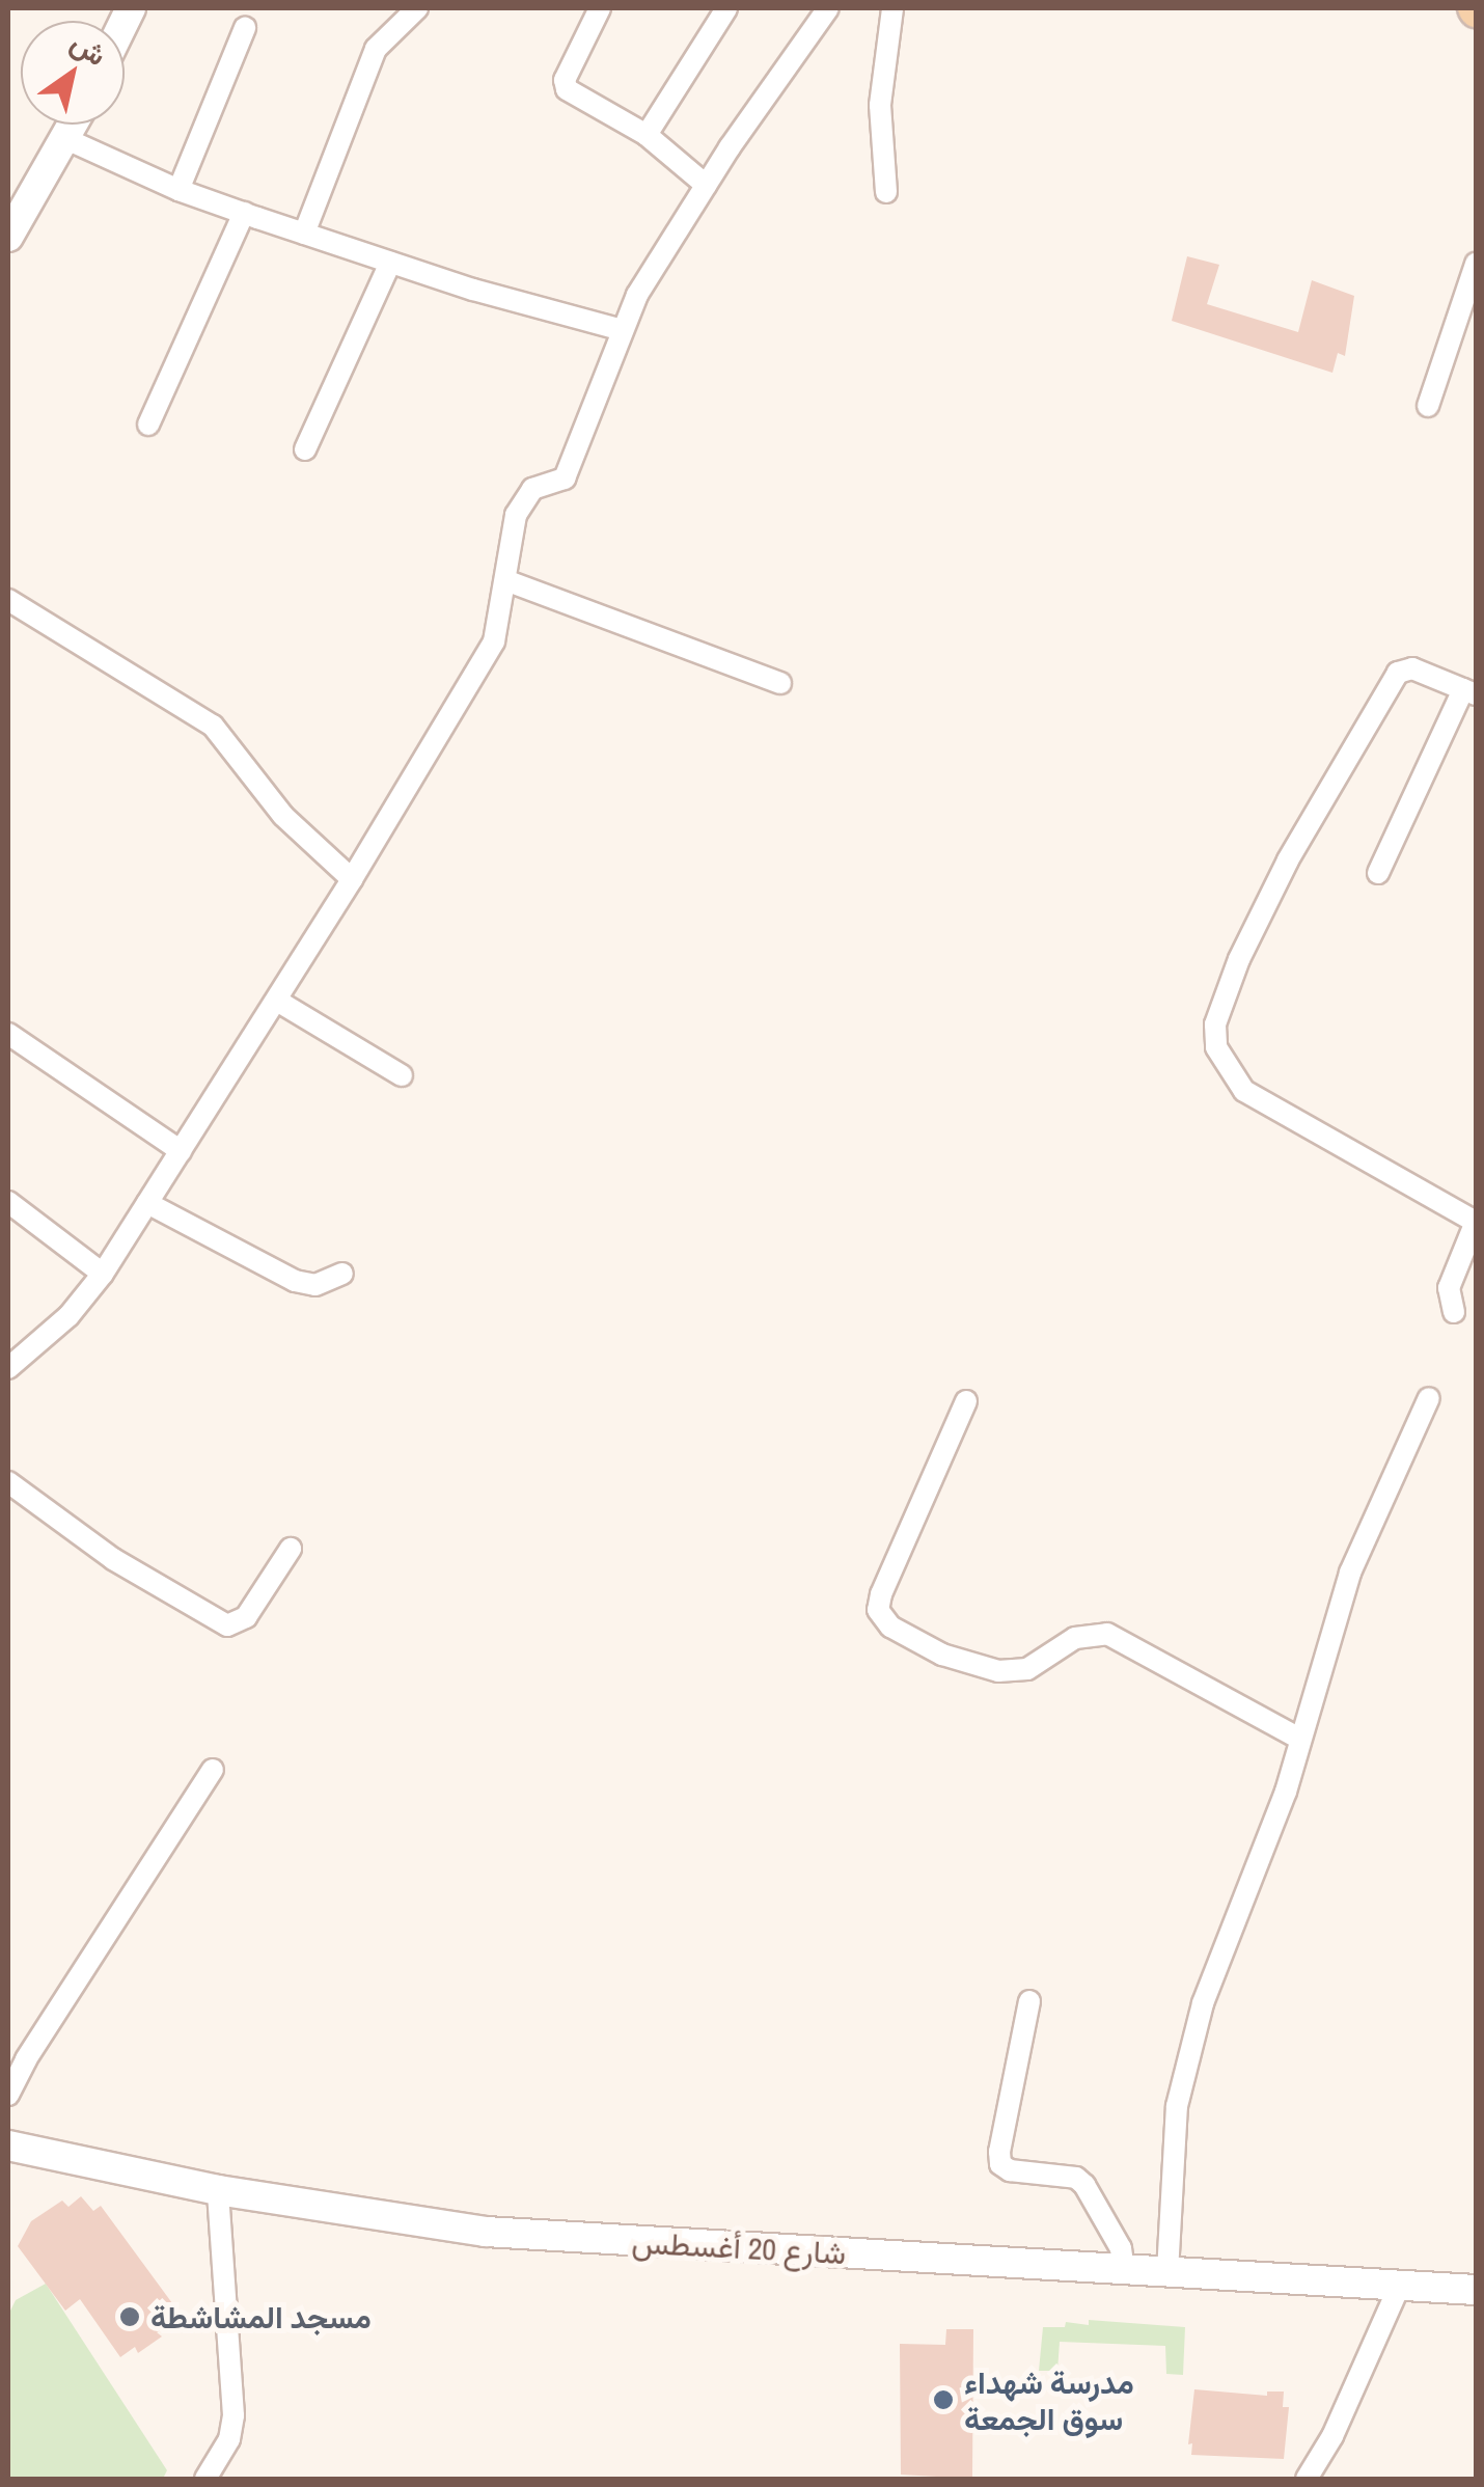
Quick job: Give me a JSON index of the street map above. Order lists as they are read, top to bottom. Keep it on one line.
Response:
{"streets":{"street":["شارع 20 أغسطس"]},"places":["مسجد المشاشطة","مدرسة شهداء سوق الجمعة"],"north":"top right"}
